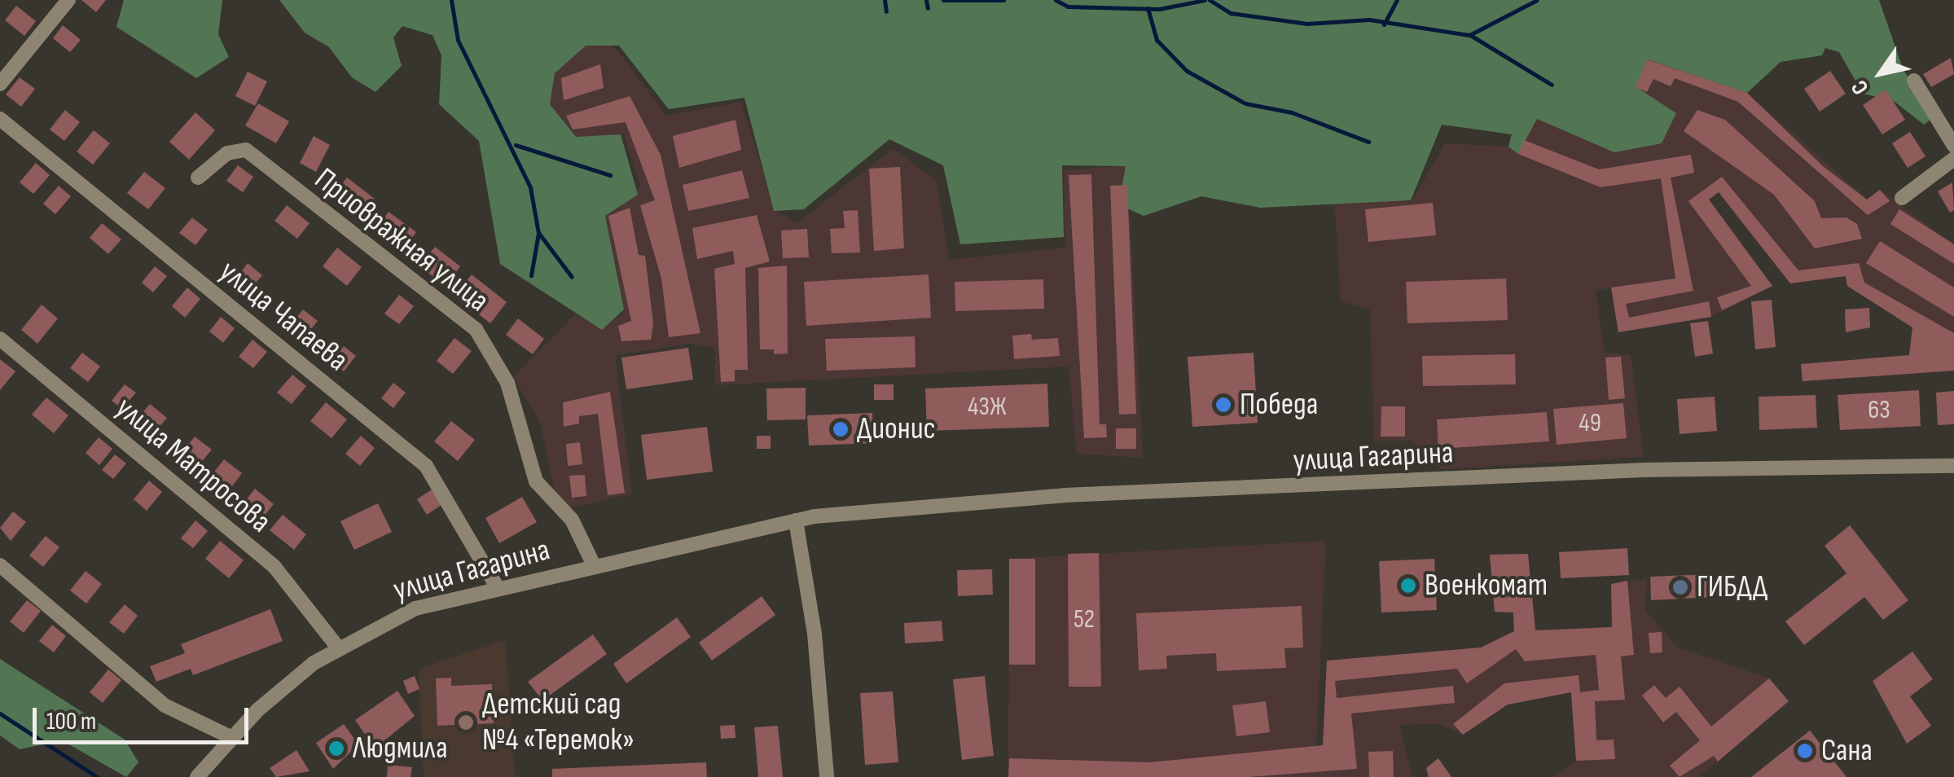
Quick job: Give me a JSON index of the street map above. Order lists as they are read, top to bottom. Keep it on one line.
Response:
{"streets":{"street":["Приовражная улица","улица Чапаева","улица Гагарина","улица Матросова"]},"crossings":[["Приовражная улица","улица Гагарина"],["улица Чапаева","улица Гагарина"],["улица Гагарина","улица Матросова"]],"places":["Победа","Дионис","Военкомат","ГИБДД","Детский сад №4 «Теремок»","Людмила","Сана"],"house_numbers":["43Ж","63","49","52"],"scale_bar":"100 m","north":"bottom left"}
